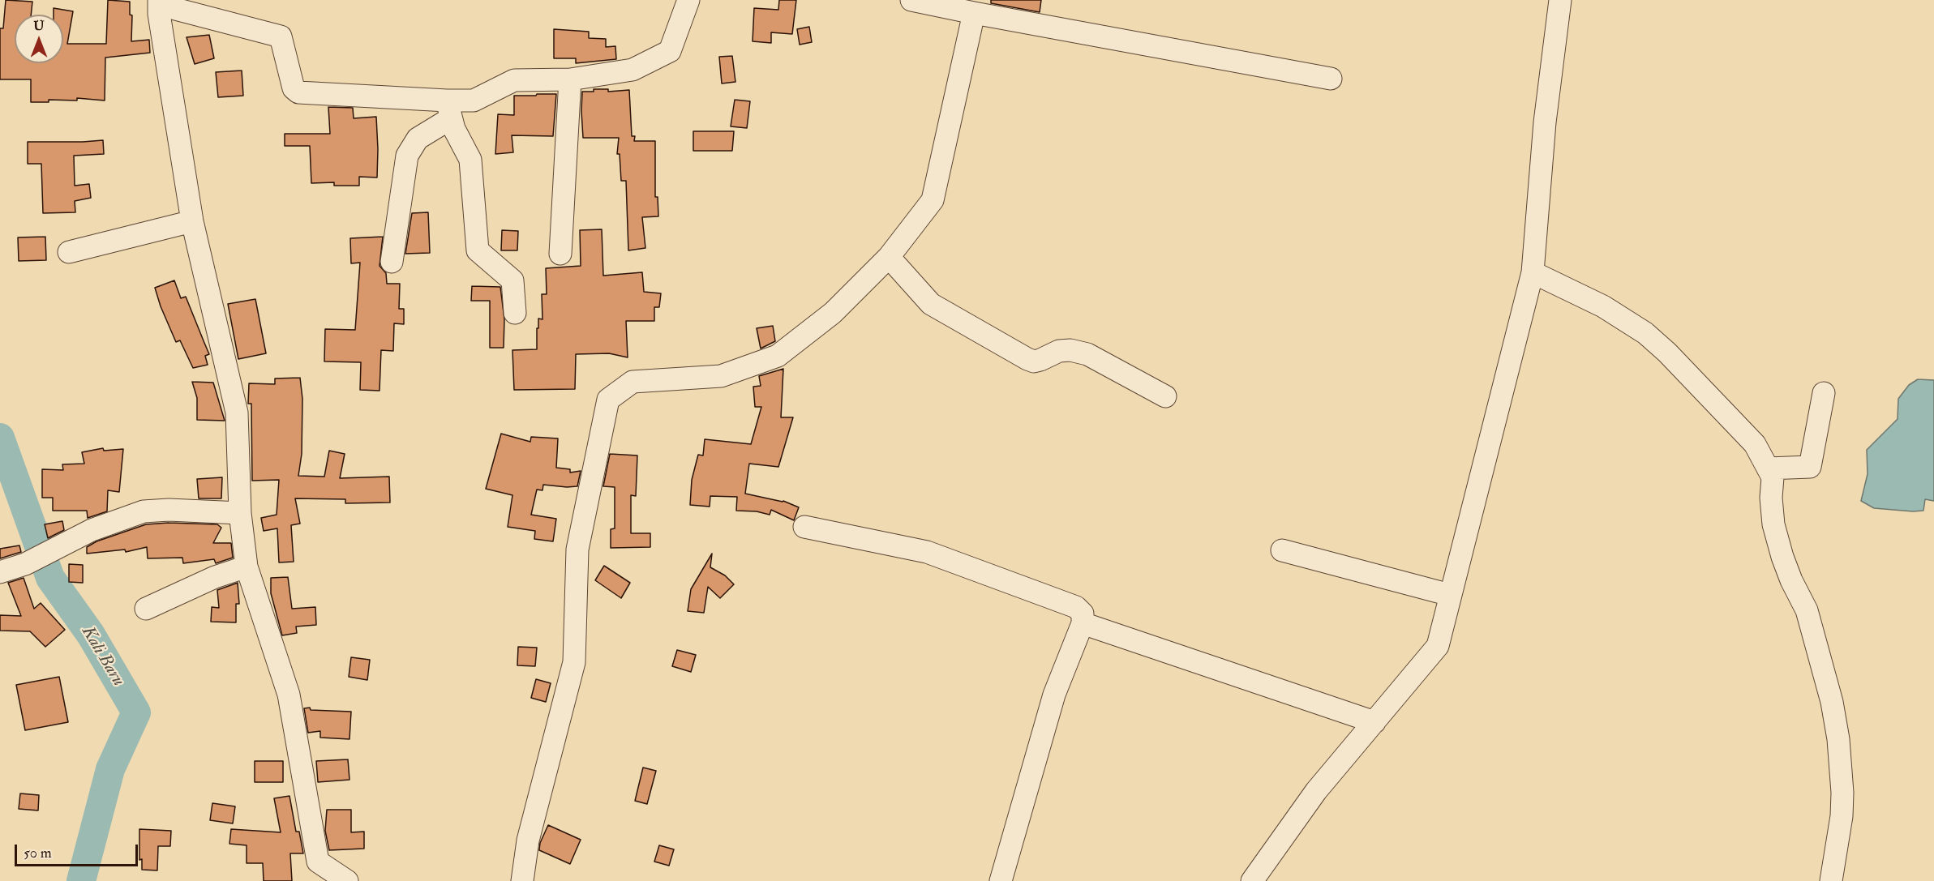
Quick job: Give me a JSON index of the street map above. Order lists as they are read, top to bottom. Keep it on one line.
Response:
{"water":["Kali Baru"],"scale_bar":"50 m","north":"top"}
